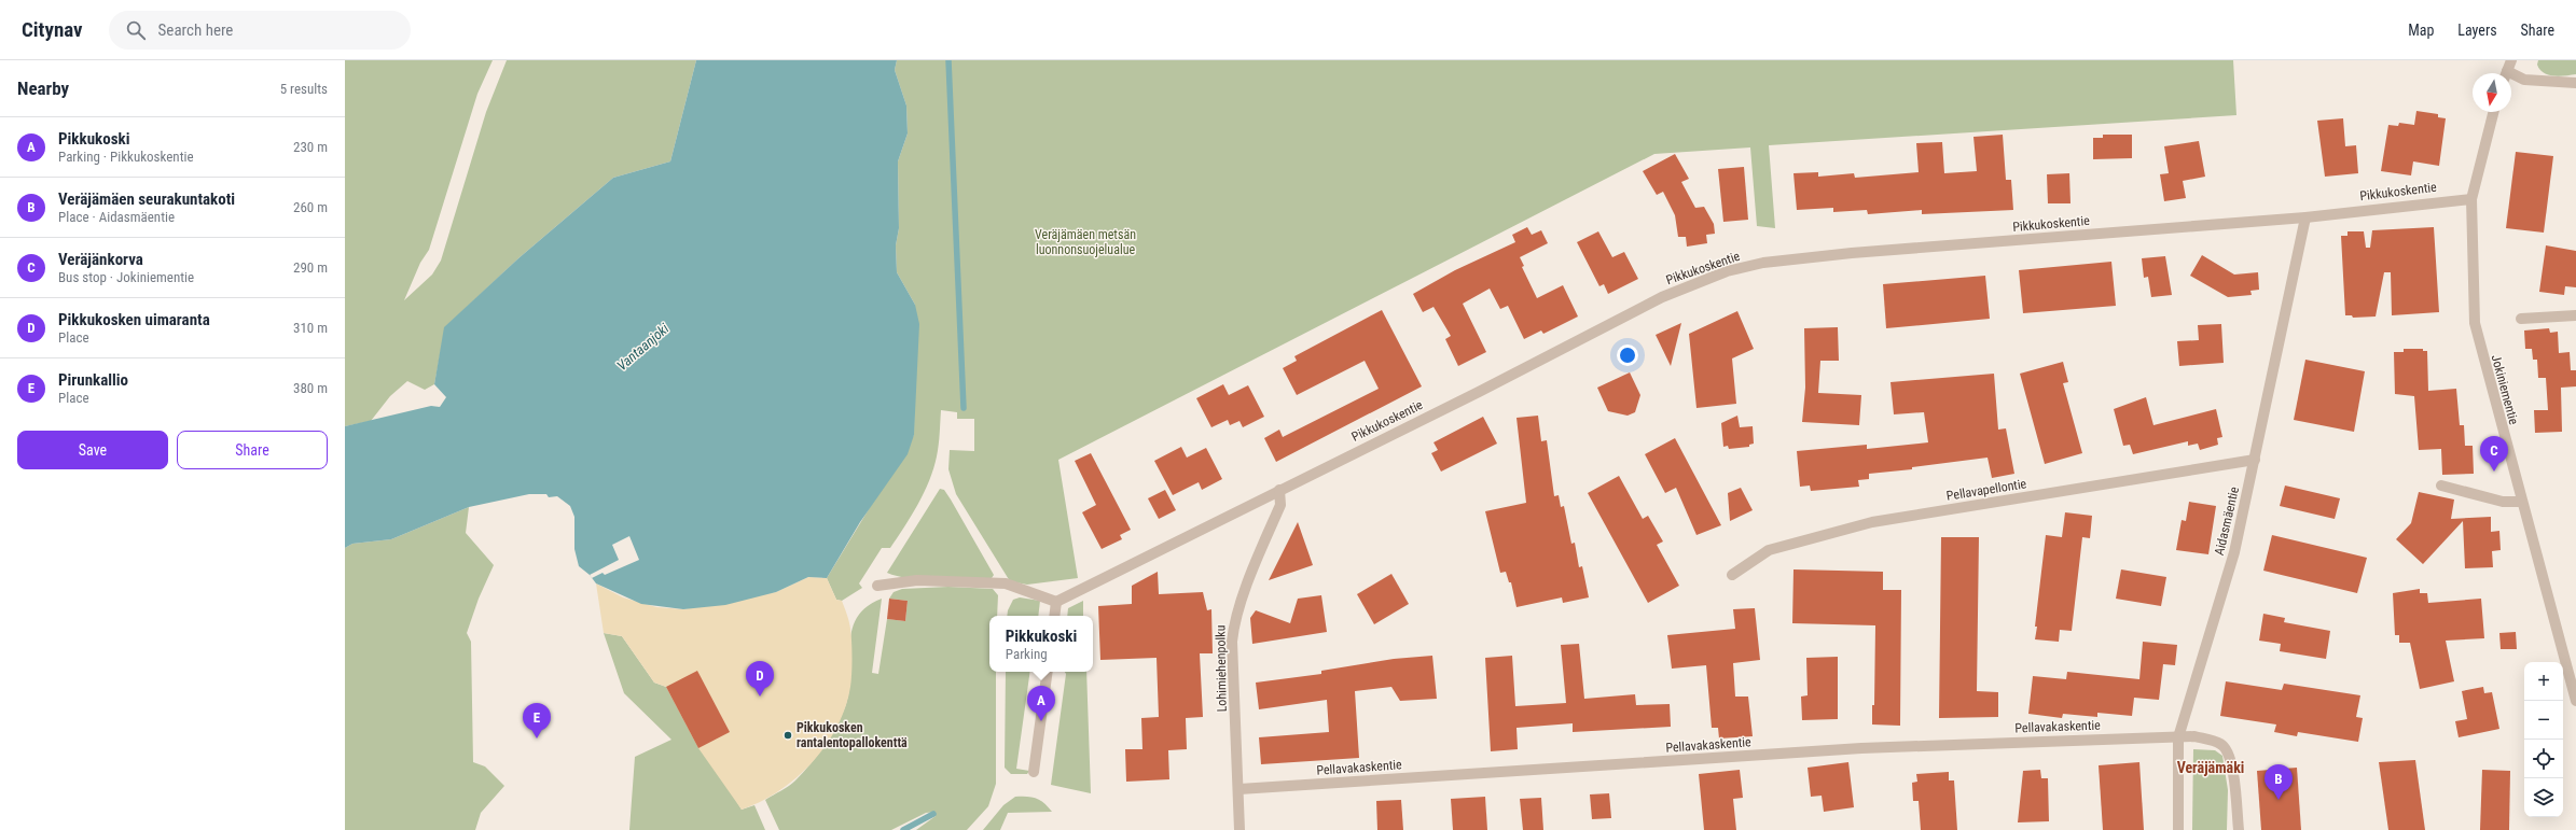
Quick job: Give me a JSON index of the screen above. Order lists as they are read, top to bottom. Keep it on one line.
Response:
{"streets":{"street":["Pikkukoskentie","Jokiniementie","Pellavapellontie","Aidasmäentie","Lohimiehenpolku","Pellavakaskentie"]},"crossings":[["Pikkukoskentie","Jokiniementie"],["Pikkukoskentie","Aidasmäentie"],["Pikkukoskentie","Lohimiehenpolku"],["Pellavapellontie","Aidasmäentie"],["Aidasmäentie","Pellavakaskentie"],["Lohimiehenpolku","Pellavakaskentie"]],"districts":["Veräjämäki"],"water":["Vantaanjoki"],"parks":["Veräjämäen metsän luonnonsuojelualue"],"places":["Pikkukosken rantalentopallokenttä"],"north":"bottom","page":{"header":"Citynav","search":"Search here","nav":["Map","Layers","Share"],"heading":["Nearby","5 results"],"list":[{"mark":"A","name":"Pikkukoski","note":"Parking · Pikkukoskentie","value":"230 m"},{"mark":"B","name":"Veräjämäen seurakuntakoti","note":"Place · Aidasmäentie","value":"260 m"},{"mark":"C","name":"Veräjänkorva","note":"Bus stop · Jokiniementie","value":"290 m"},{"mark":"D","name":"Pikkukosken uimaranta","note":"Place","value":"310 m"},{"mark":"E","name":"Pirunkallio","note":"Place","value":"380 m"}],"buttons":["Save","Share"],"pins":["C","D","A","E","B"],"popup":["Pikkukoski","Parking"],"map_buttons":["+","−"]}}
